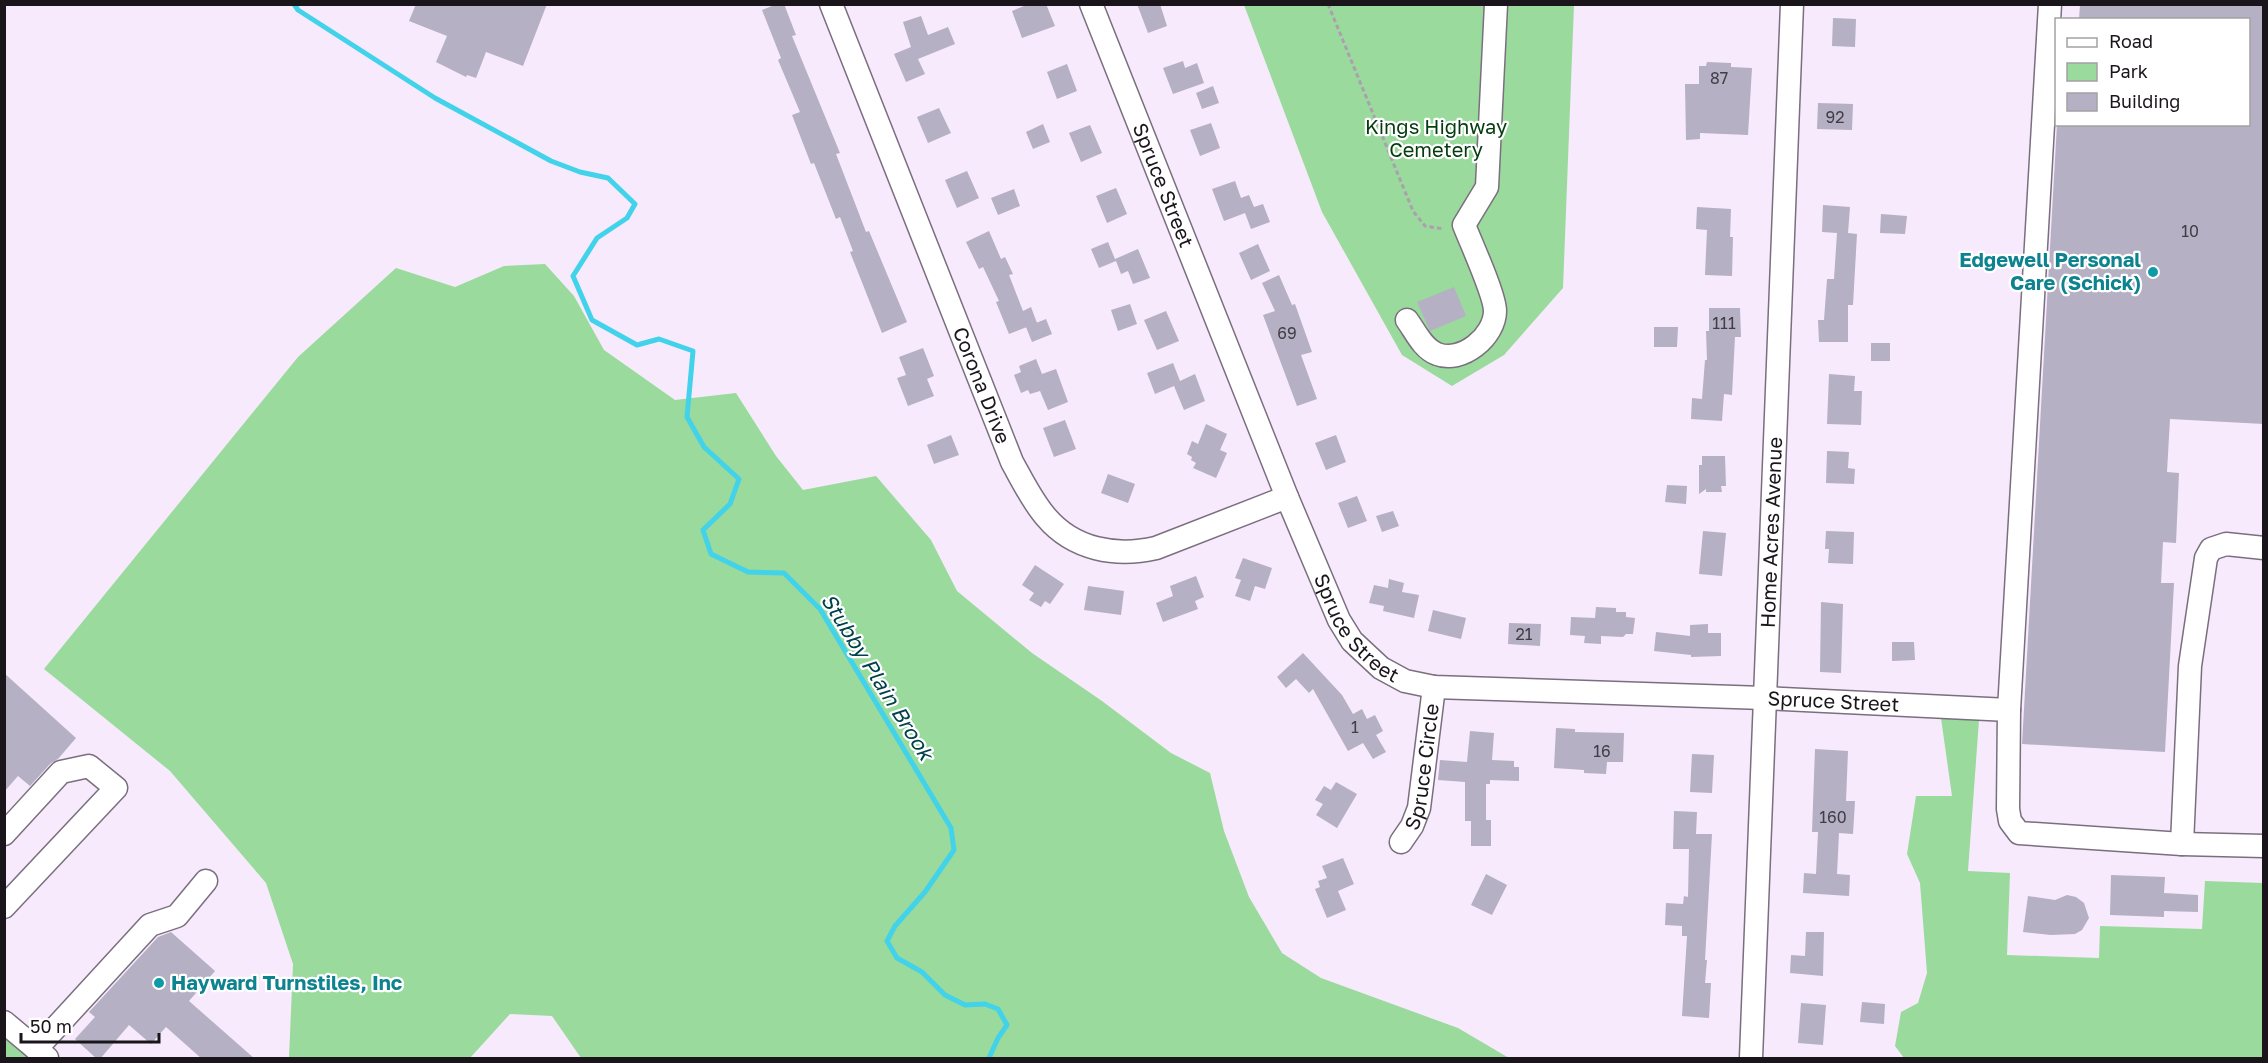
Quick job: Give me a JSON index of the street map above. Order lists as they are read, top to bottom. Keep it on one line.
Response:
{"streets":{"street":["Spruce Street","Corona Drive","Home Acres Avenue","Spruce Circle"]},"crossings":[["Spruce Street","Corona Drive"],["Spruce Street","Home Acres Avenue"],["Spruce Street","Spruce Circle"]],"water":["Stubby Plain Brook"],"parks":["Kings Highway Cemetery"],"places":["Edgewell Personal Care (Schick)","Hayward Turnstiles, Inc"],"house_numbers":["87","92","10","111","69","21","1","16","160"],"legend":["Road","Park","Building"],"scale_bar":"50 m"}
